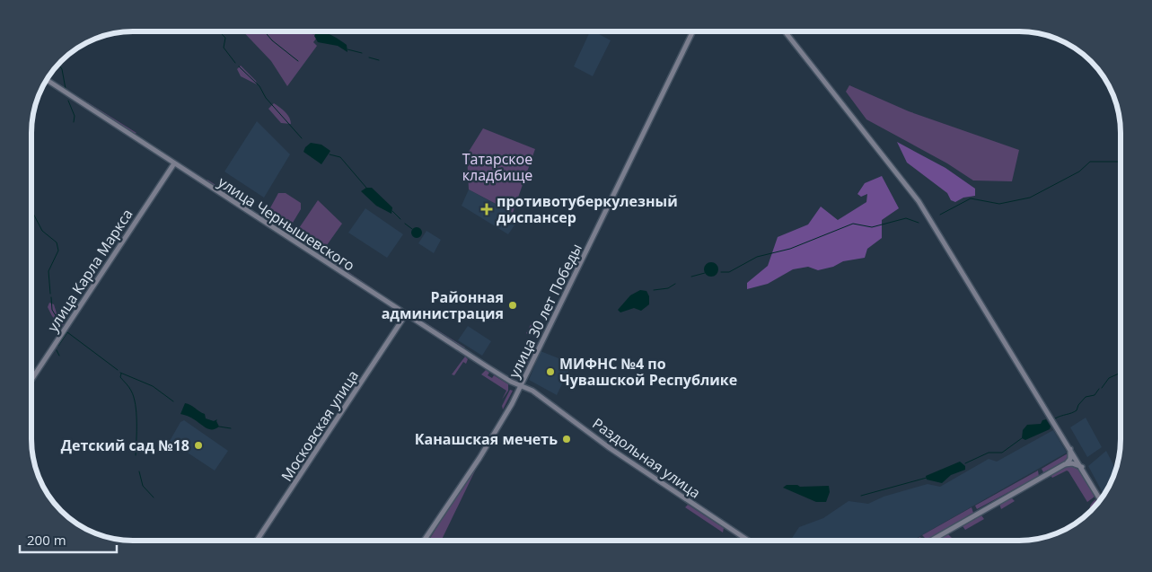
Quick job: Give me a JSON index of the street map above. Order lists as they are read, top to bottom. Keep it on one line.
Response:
{"streets":{"street":["улица Чернышевского","улица Карла Маркса","улица 30 лет Победы","Московская улица","Раздольная улица"]},"crossings":[["улица Чернышевского","улица Карла Маркса"],["улица Чернышевского","улица 30 лет Победы"],["улица Чернышевского","Московская улица"],["улица Чернышевского","Раздольная улица"],["улица 30 лет Победы","Раздольная улица"]],"parks":["Татарское кладбище"],"places":{"health":["противотуберкулезный диспансер"],"other":["Районная администрация","МИФНС №4 по Чувашской Республике","Канашская мечеть","Детский сад №18"]},"scale_bar":"200 m"}
